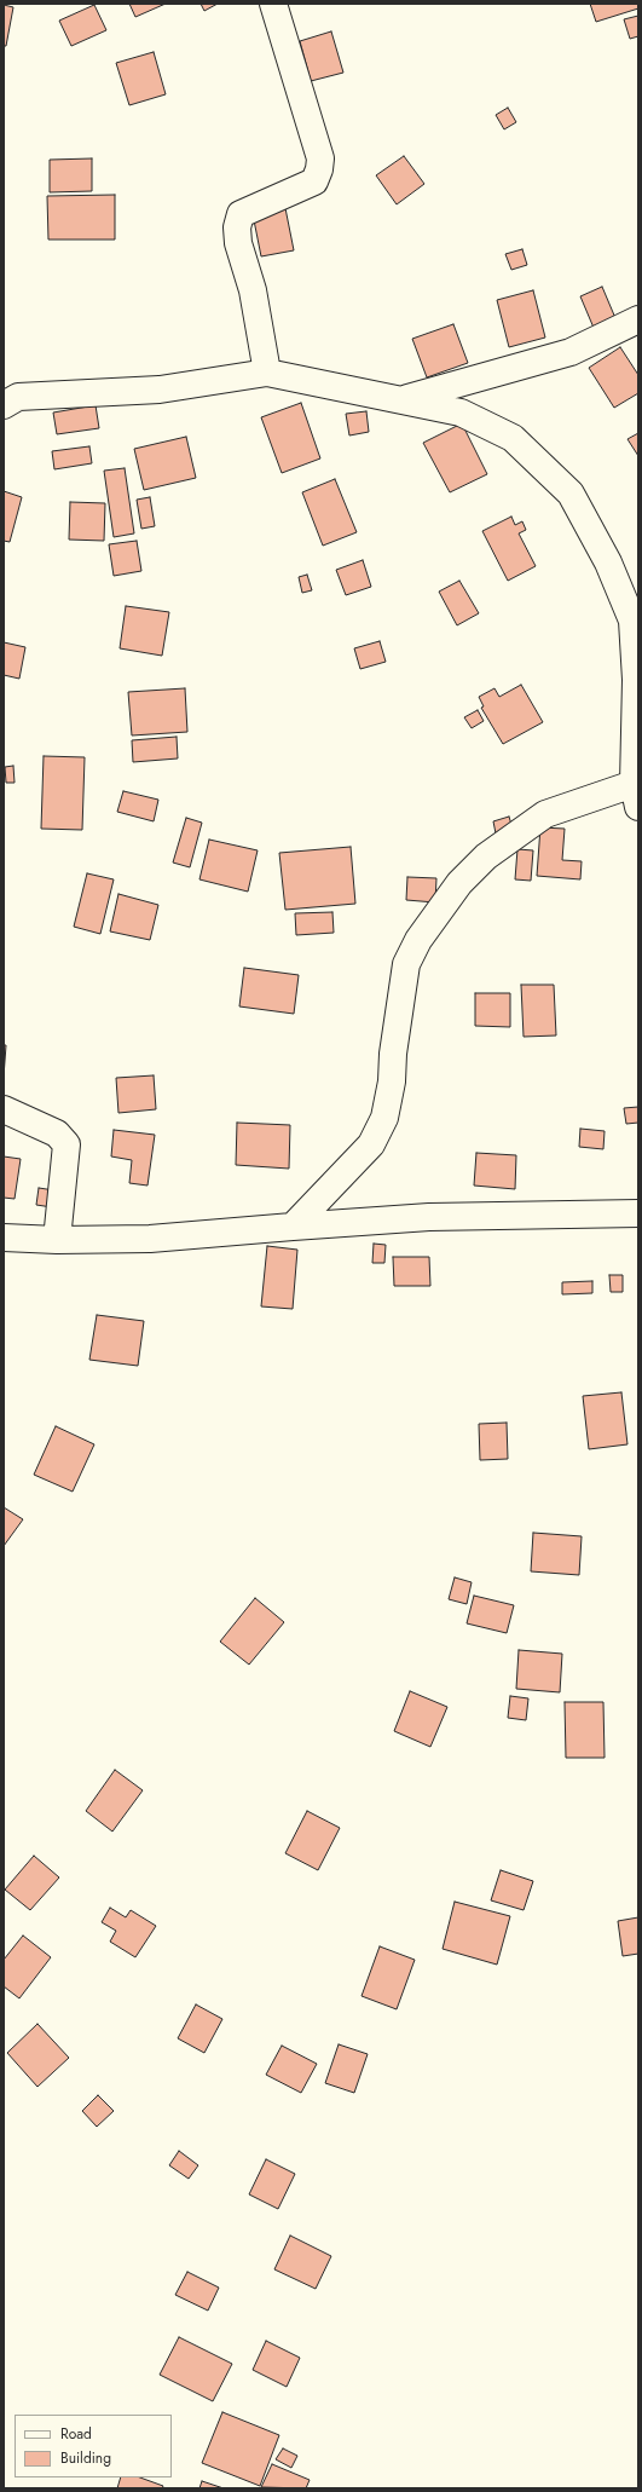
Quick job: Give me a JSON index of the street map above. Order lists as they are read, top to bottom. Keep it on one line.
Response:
{"legend":["Road","Building"]}
